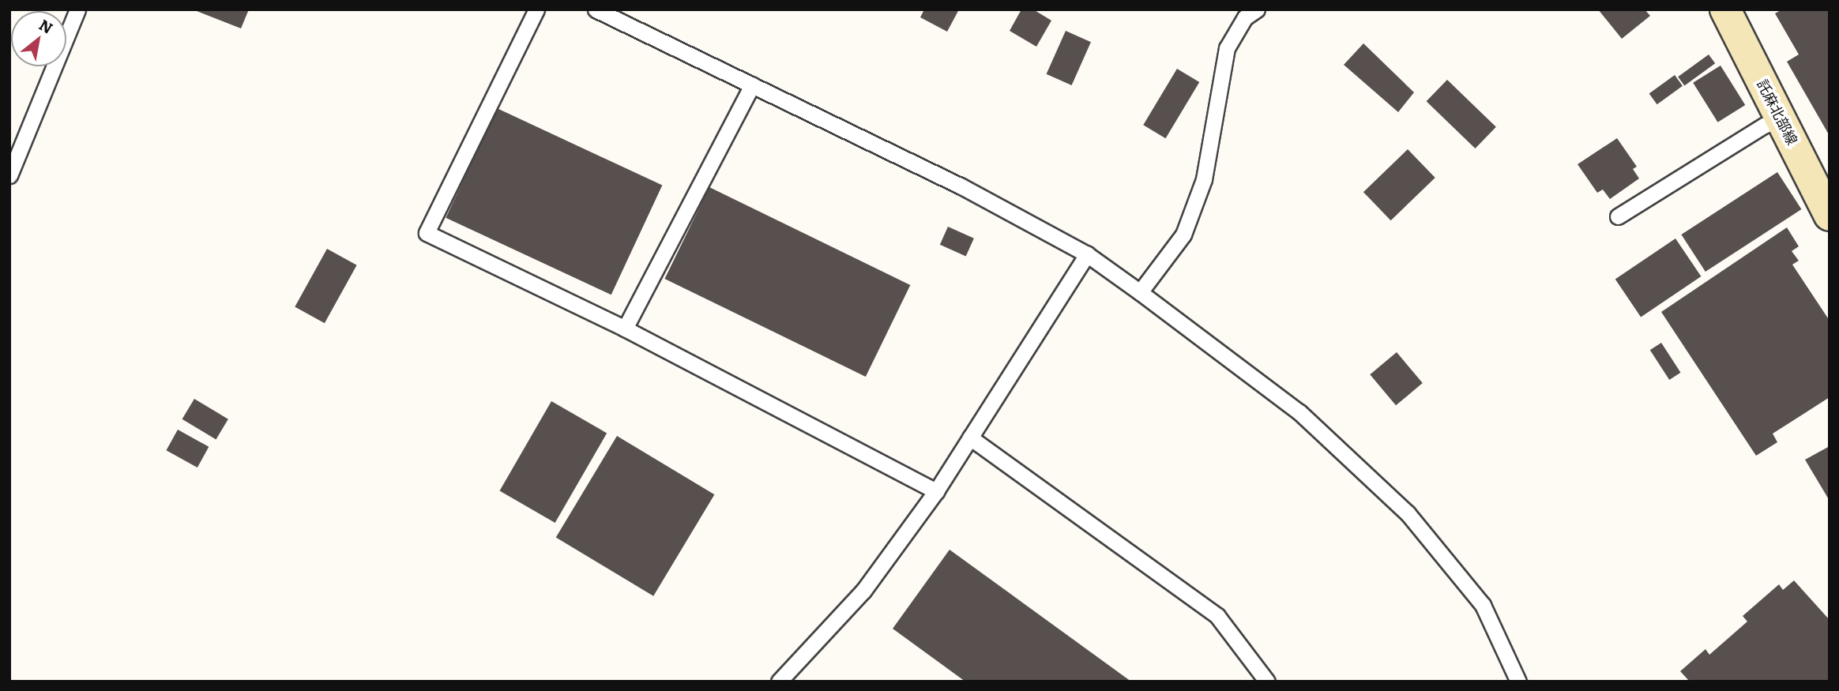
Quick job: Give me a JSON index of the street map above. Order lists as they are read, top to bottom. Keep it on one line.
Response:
{"streets":{"main road":["託麻北部線"]},"north":"top right"}
